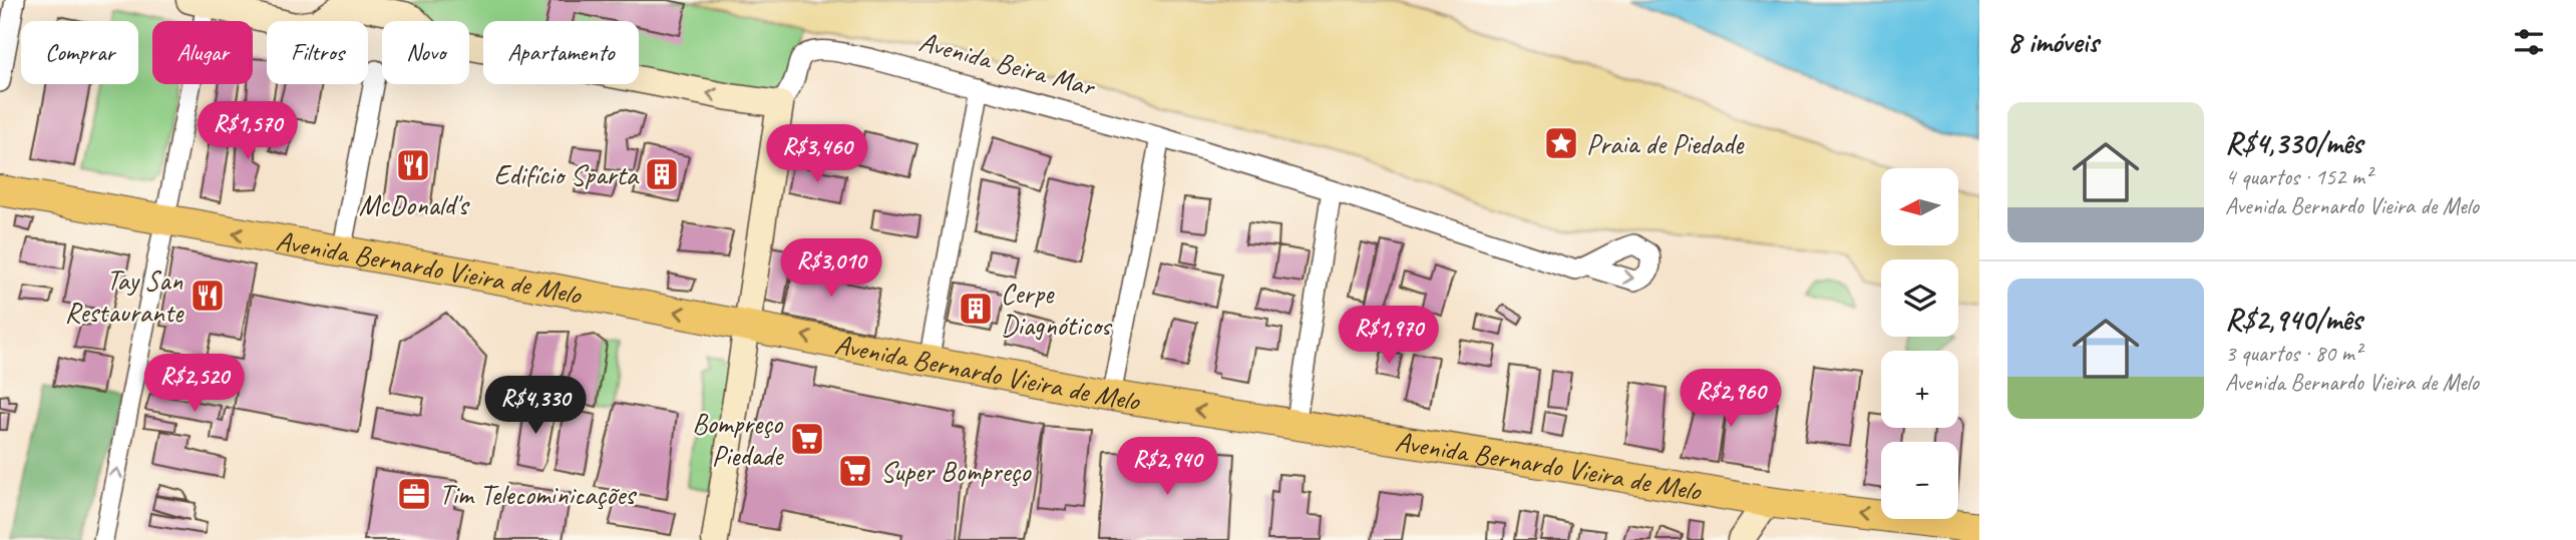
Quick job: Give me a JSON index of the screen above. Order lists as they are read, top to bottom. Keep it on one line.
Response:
{"streets":{"main road":["Avenida Bernardo Vieira de Melo"],"street":["Avenida Beira Mar"]},"places":{"place":["Praia de Piedade"],"restaurant":["McDonald's","Tay San Restaurante"],"building":["Edifício Sparta","Cerpe Diagnóticos"],"supermarket":["Bompreço Piedade","Super Bompreço"],"office":["Tim Telecominicações"]},"north":"left","page":{"heading":"8 imóveis","chip":["Comprar","Alugar","Filtros","Novo","Apartamento"],"list":[{"name":"R$4,330/mês","note":"4 quartos · 152 m² · Avenida Bernardo Vieira de Melo"},{"name":"R$2,940/mês","note":"3 quartos · 80 m² · Avenida Bernardo Vieira de Melo"}],"price":["R$1,570","R$3,460","R$3,010","R$1,970","R$2,520","R$2,960","R$4,330","R$2,940"],"map_buttons":["+","−"]}}
